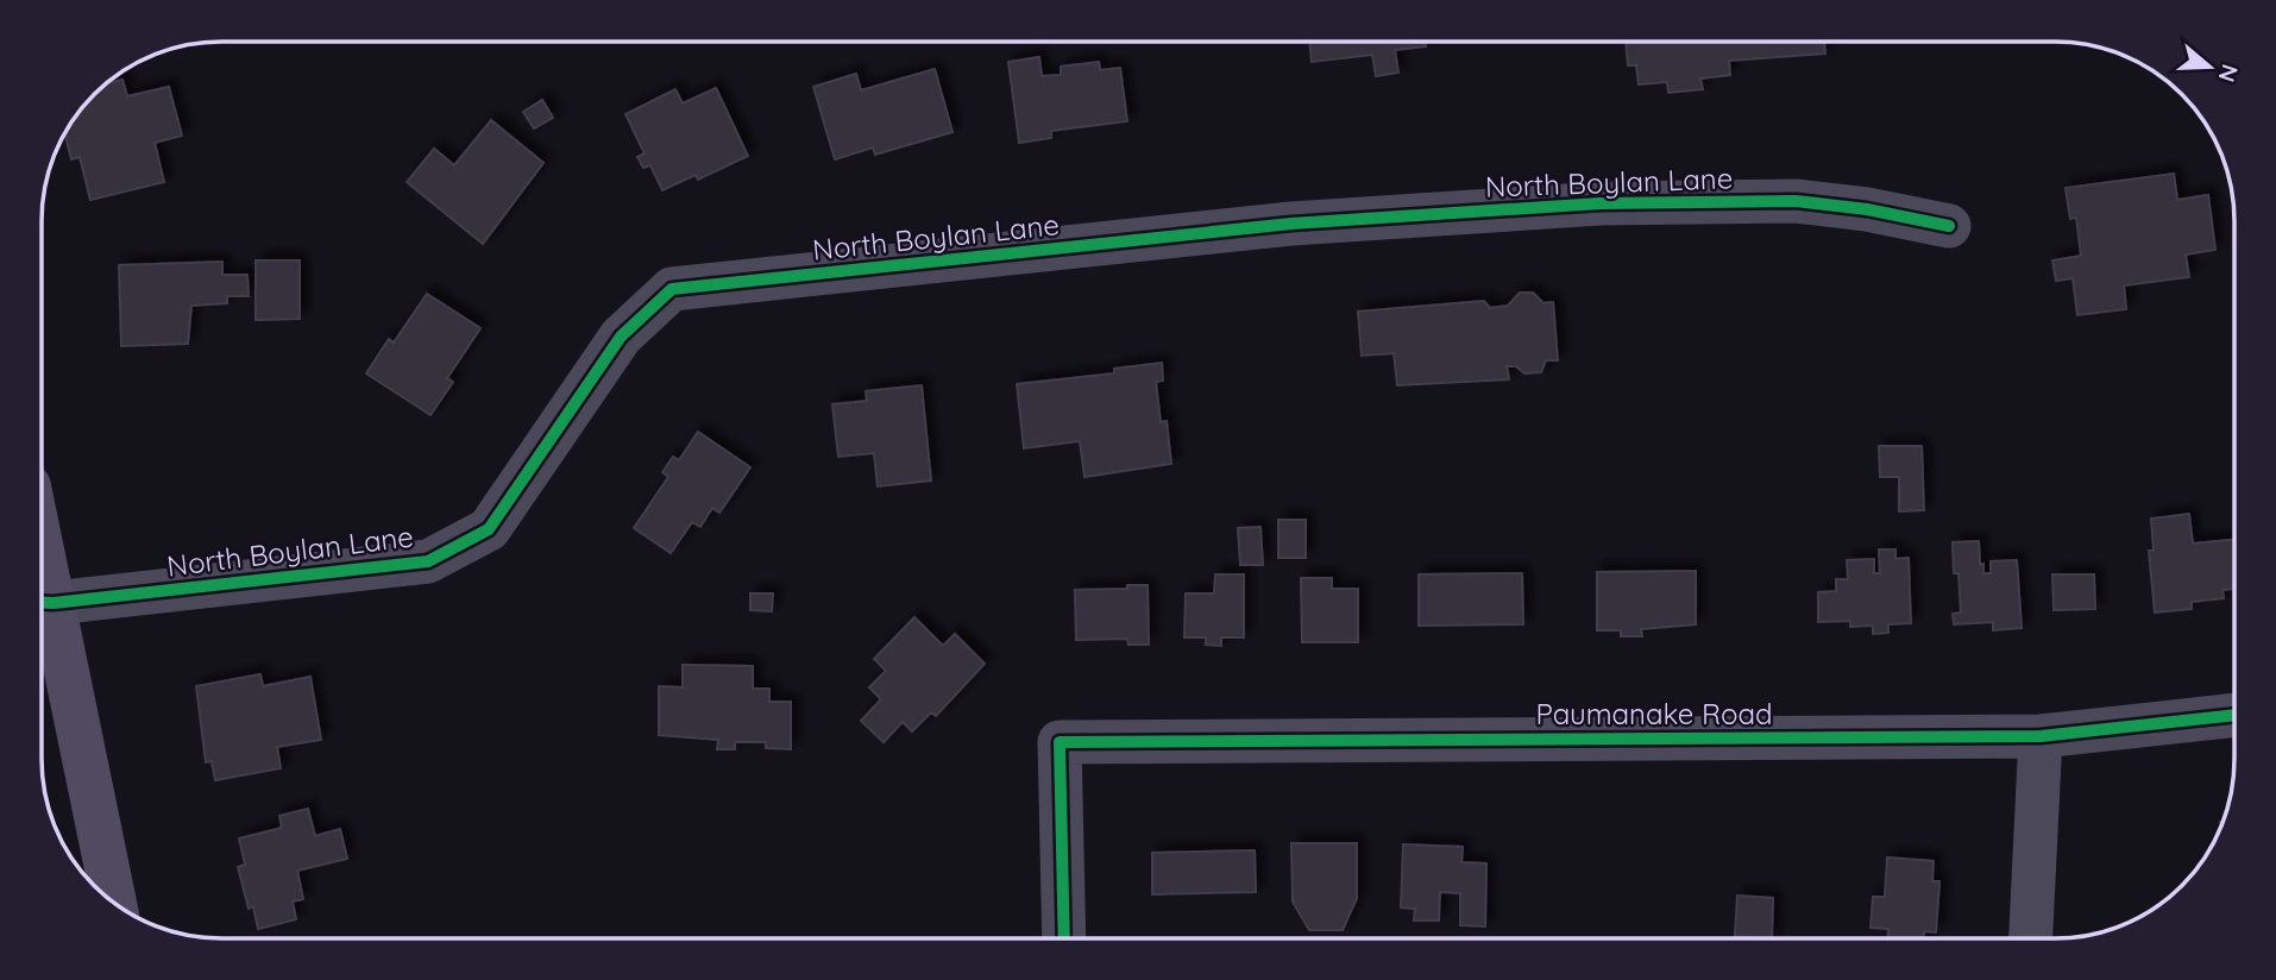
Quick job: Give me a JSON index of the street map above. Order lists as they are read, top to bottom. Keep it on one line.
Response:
{"streets":{"street":["North Boylan Lane","Paumanake Road"]},"north":"right"}
